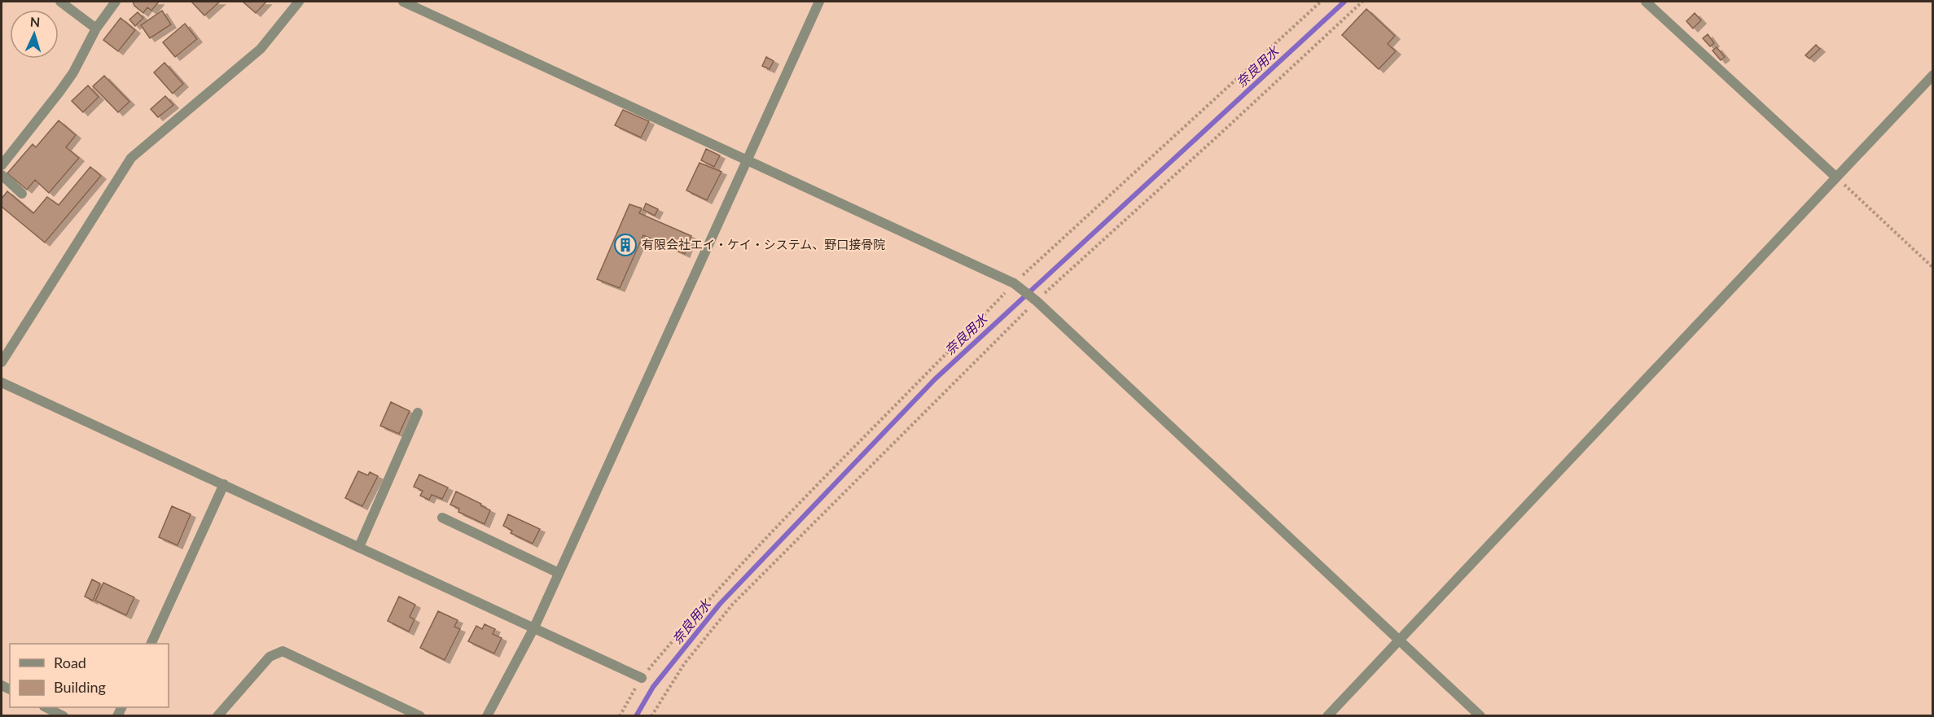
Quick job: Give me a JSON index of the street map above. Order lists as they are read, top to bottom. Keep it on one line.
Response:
{"water":["奈良用水"],"places":{"building":["有限会社エイ・ケイ・システム、野口接骨院"]},"legend":["Road","Building"],"north":"top"}
